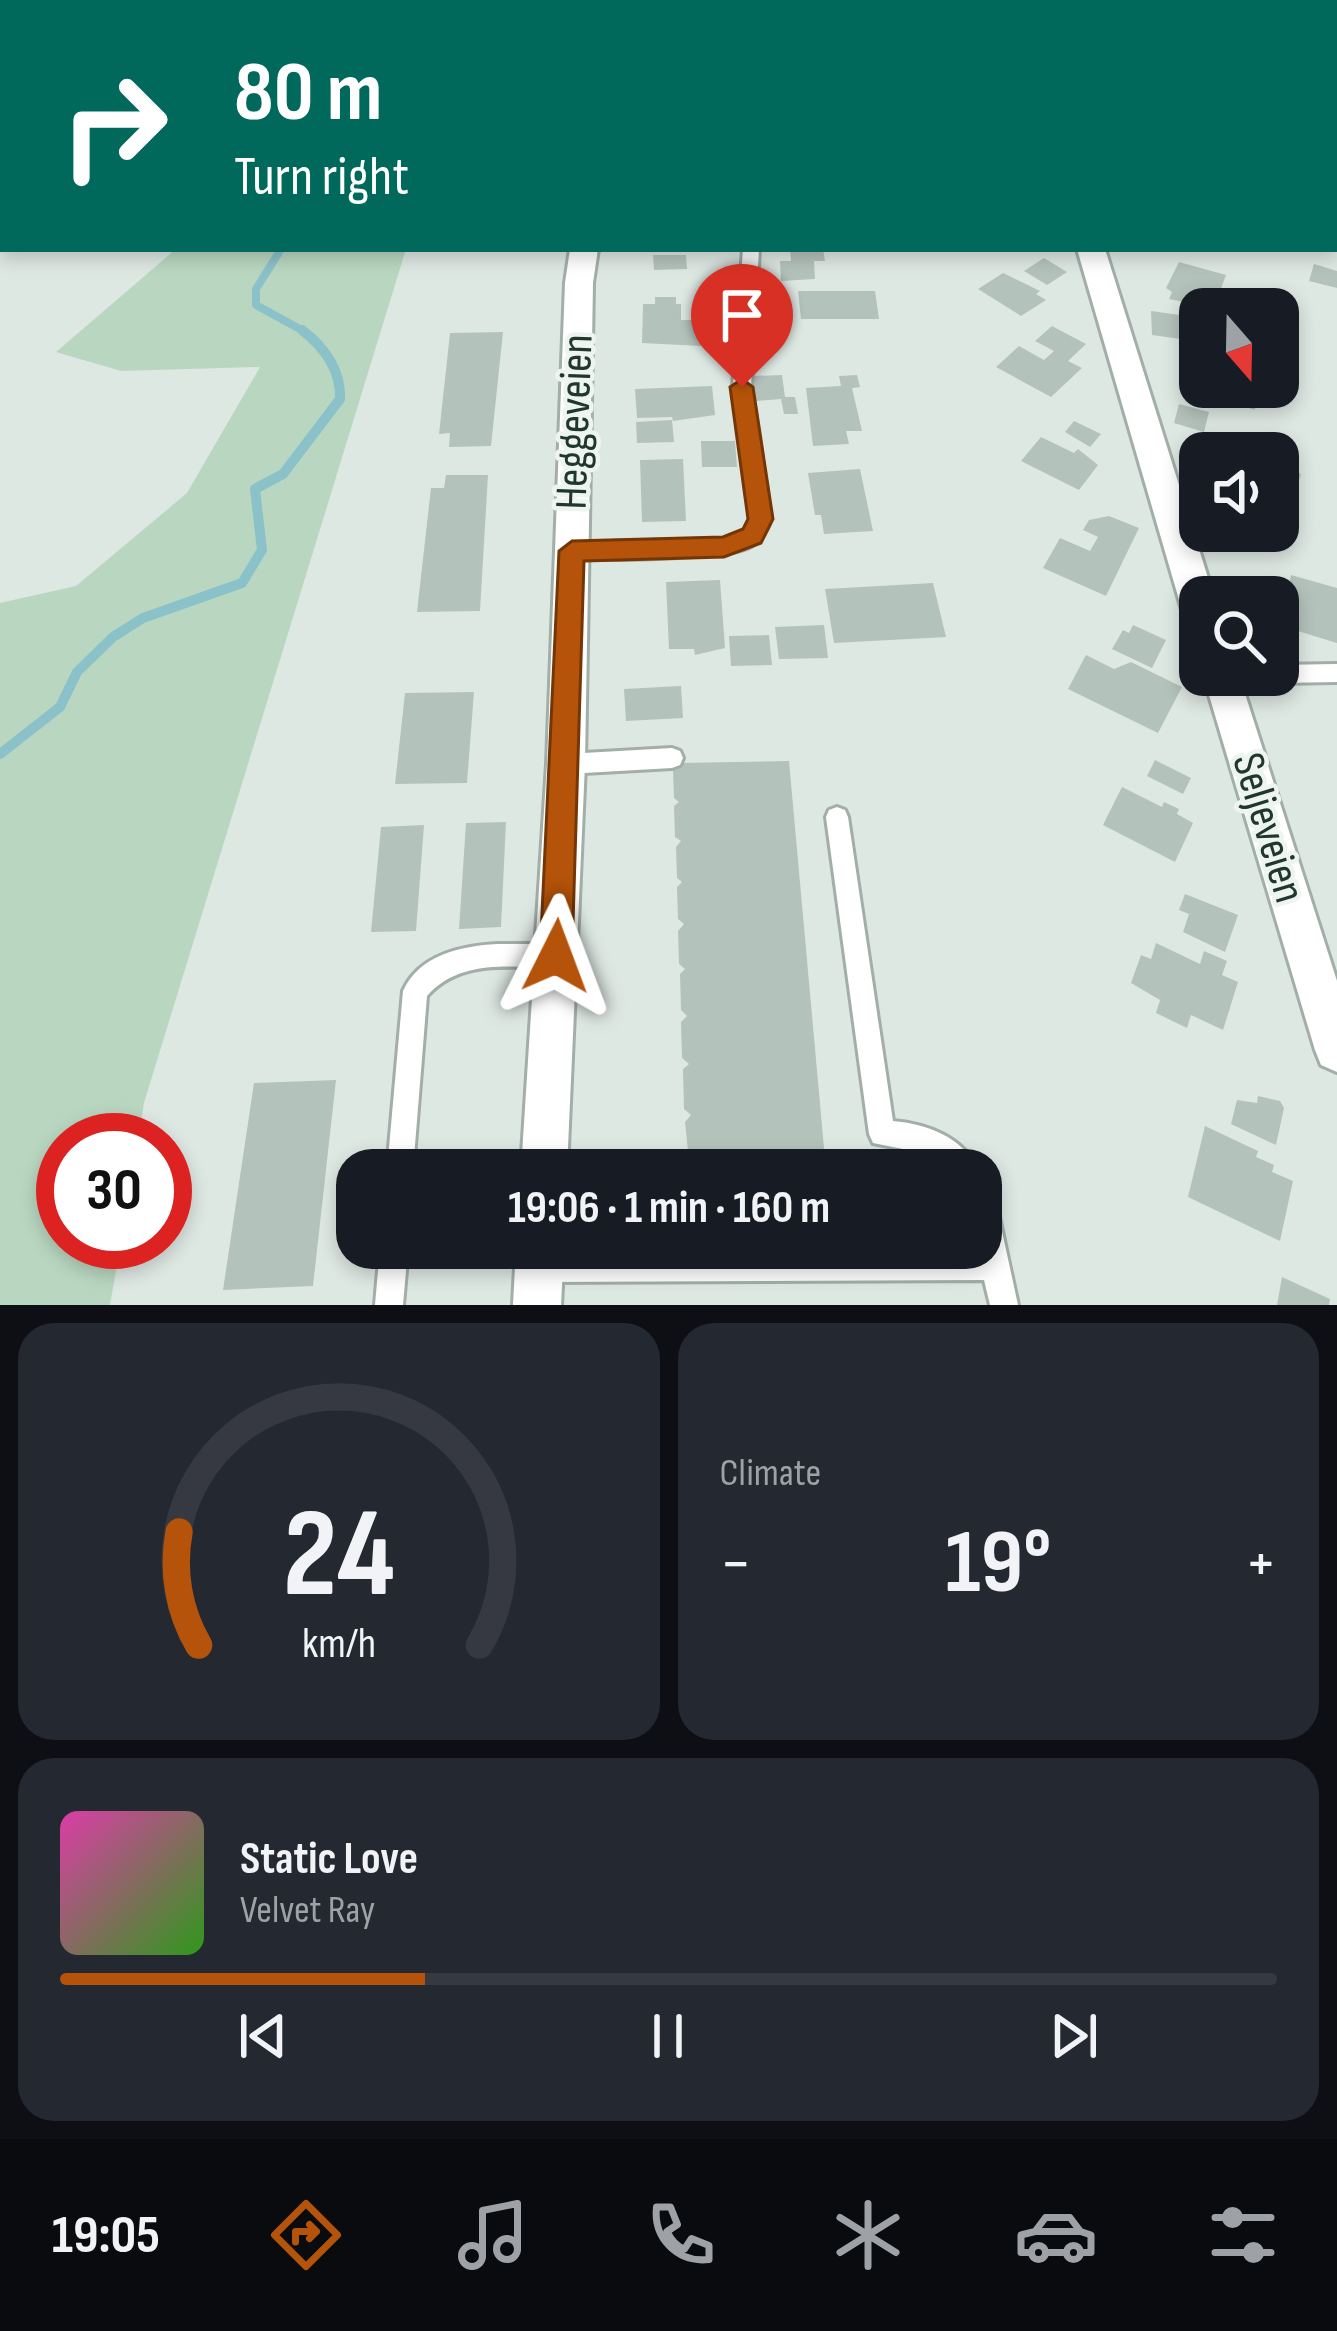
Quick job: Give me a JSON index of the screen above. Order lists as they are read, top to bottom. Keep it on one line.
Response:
{"streets":{"street":["Heggeveien","Seljeveien"]},"north":"bottom","page":{"turn":["80 m","Turn right"],"limit":"30","trip":"19:06 · 1 min · 160 m","tile":"Climate","heat":["−","19°","+"],"song":["Static Love","Velvet Ray"],"tabs":"19:05","gauge":["24","km/h"]}}
